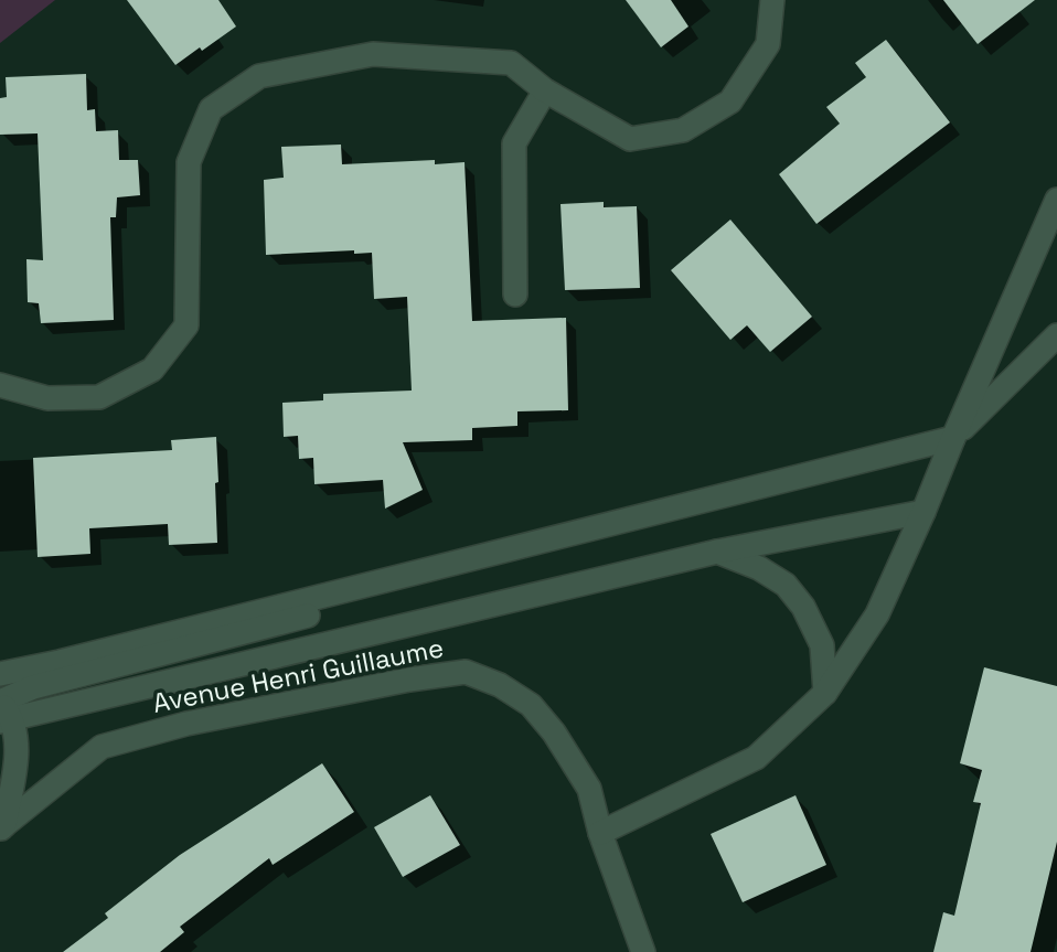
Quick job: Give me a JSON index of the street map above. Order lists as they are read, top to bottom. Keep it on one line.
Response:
{"streets":{"street":["Avenue Henri Guillaume"]}}
